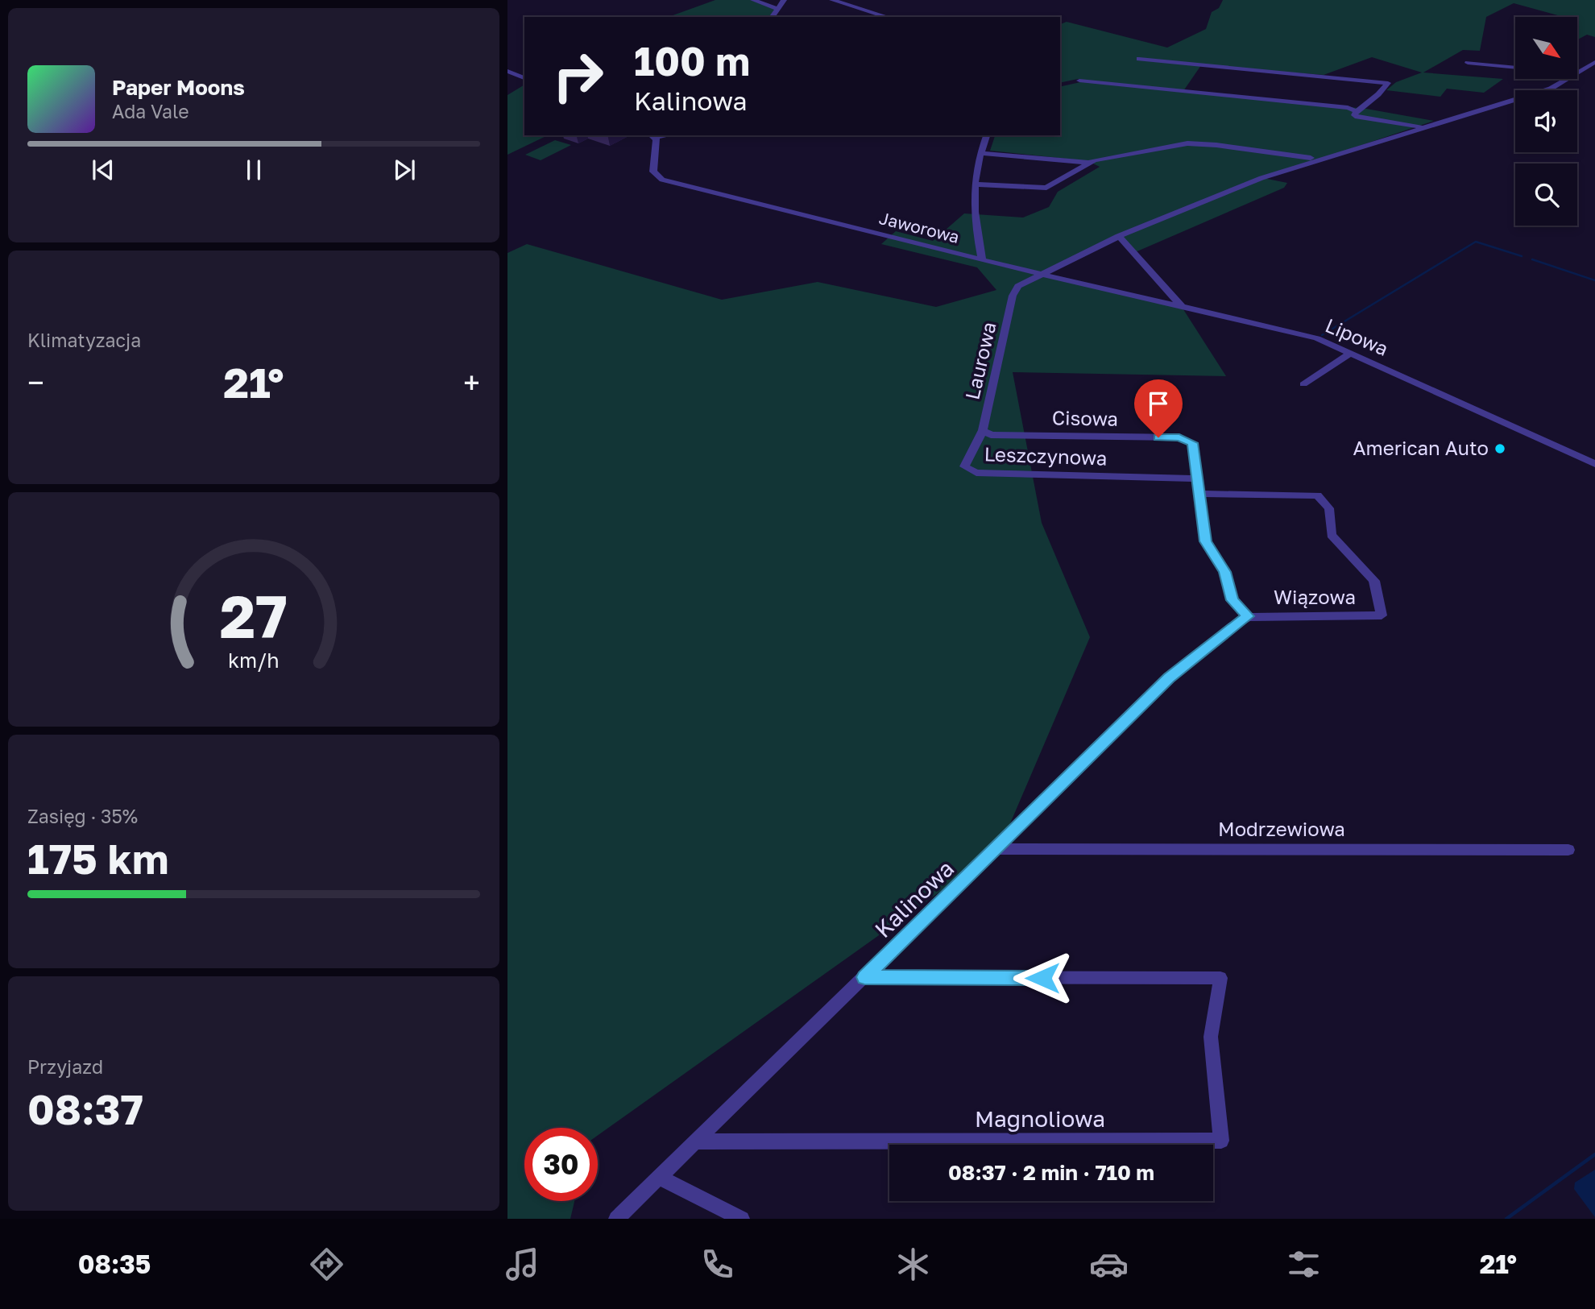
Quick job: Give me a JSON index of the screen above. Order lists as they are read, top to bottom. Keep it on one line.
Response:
{"streets":{"street":["Jaworowa","Lipowa","Laurowa","Cisowa","Leszczynowa","Wiązowa","Modrzewiowa","Kalinowa","Magnoliowa"]},"crossings":[["Jaworowa","Lipowa"],["Jaworowa","Laurowa"],["Laurowa","Cisowa"],["Laurowa","Leszczynowa"],["Cisowa","Leszczynowa"],["Wiązowa","Kalinowa"],["Modrzewiowa","Kalinowa"],["Kalinowa","Magnoliowa"]],"places":["American Auto"],"north":"bottom right","page":{"turn":["100 m","Kalinowa"],"song":["Paper Moons","Ada Vale"],"tile":["Klimatyzacja",["Zasięg · 35%","175 km"],["Przyjazd","08:37"]],"heat":["−","21°","+"],"limit":"30","trip":"08:37 · 2 min · 710 m","tabs":["08:35","21°"],"gauge":["27","km/h"]}}
